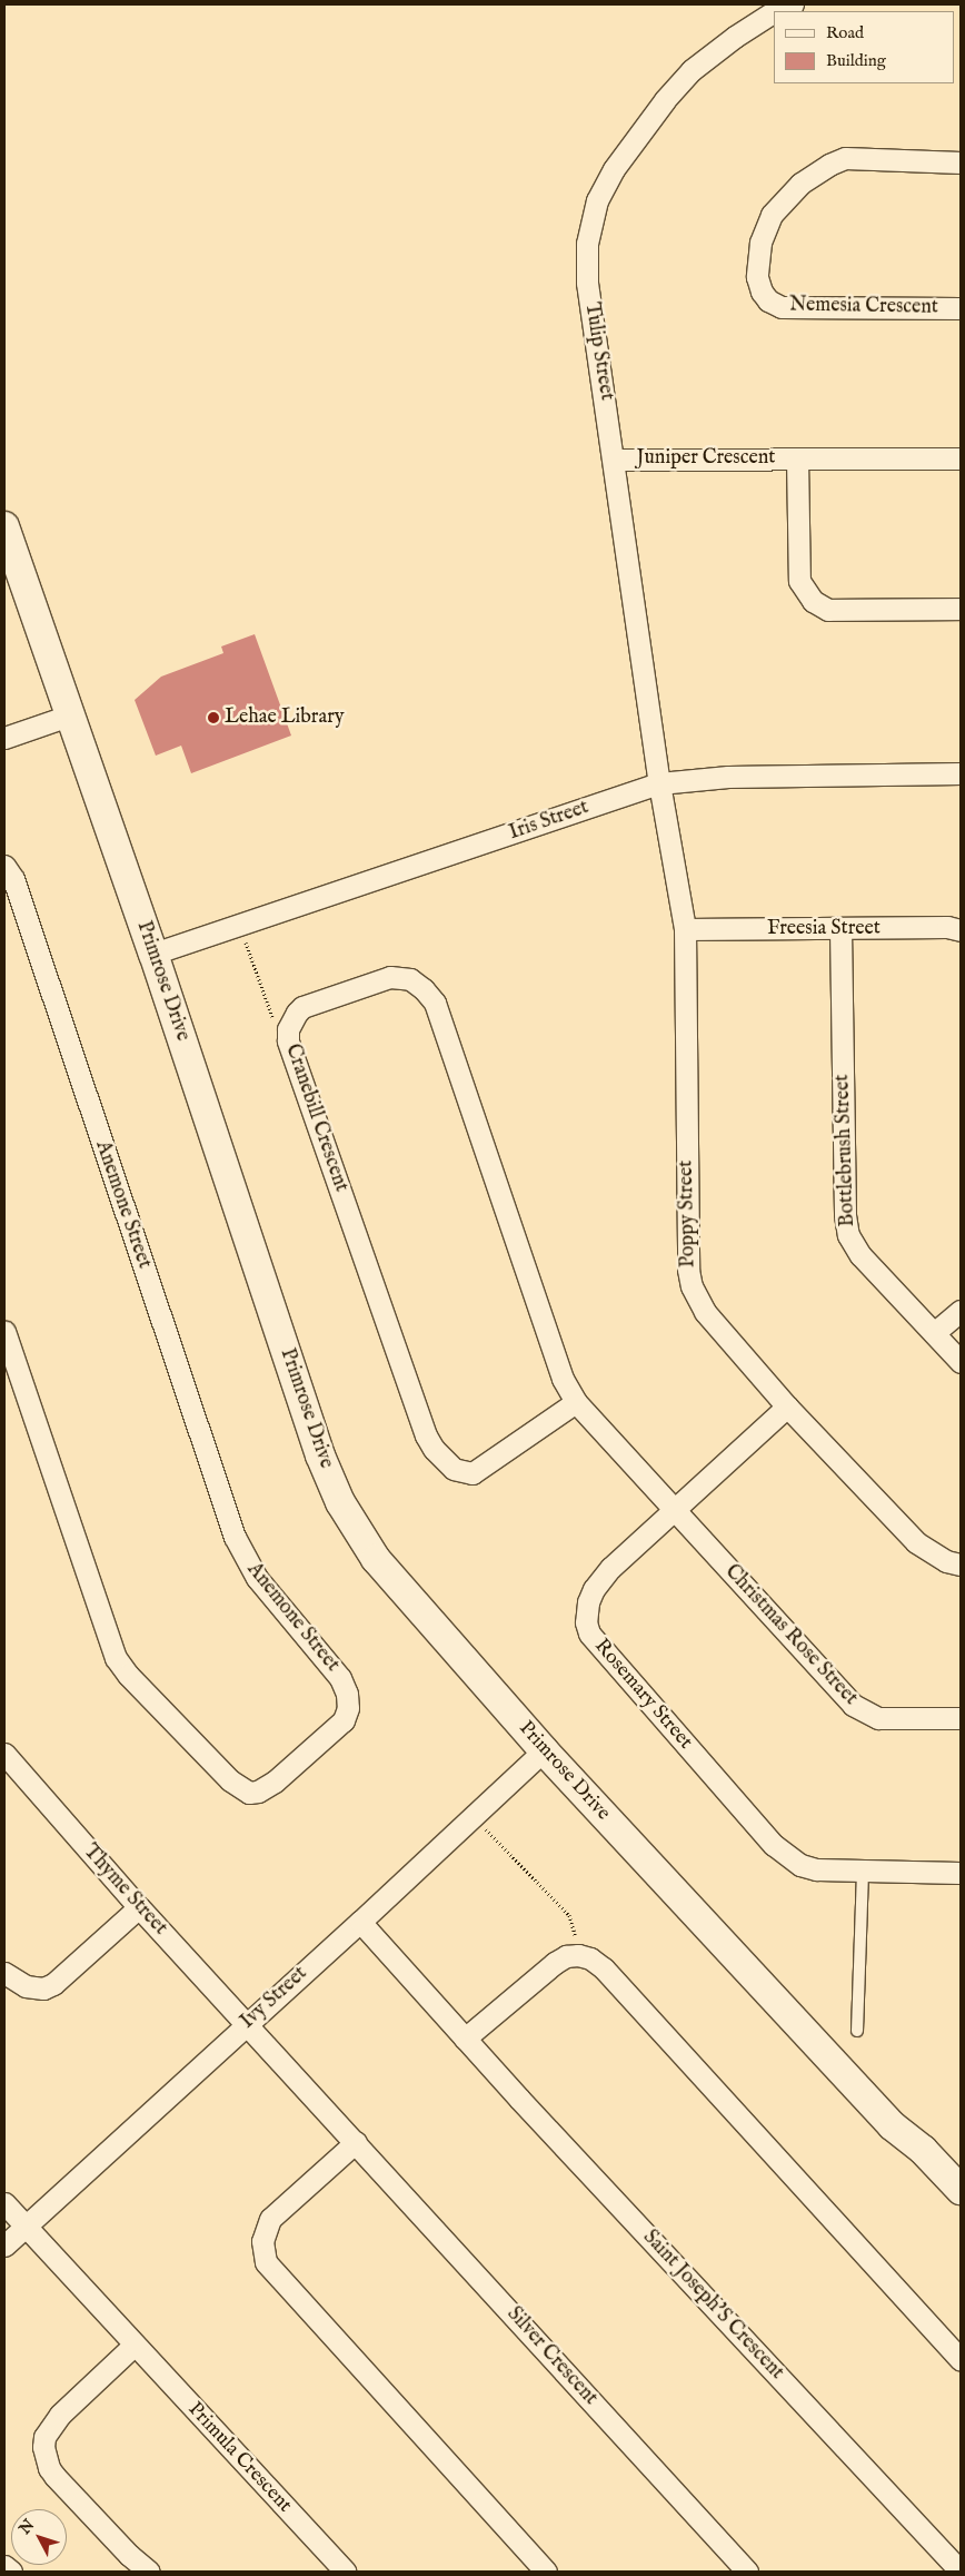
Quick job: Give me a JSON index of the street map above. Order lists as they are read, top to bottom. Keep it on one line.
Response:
{"streets":{"street":["Nemesia Crescent","Tulip Street","Juniper Crescent","Iris Street","Freesia Street","Primrose Drive","Cranebill Crescent","Bottlebrush Street","Anemone Street","Poppy Street","Christmas Rose Street","Rosemary Street","Thyme Street","Ivy Street","Saint Joseph'S Crescent","Silver Crescent","Primula Crescent"]},"crossings":[["Tulip Street","Juniper Crescent"],["Tulip Street","Iris Street"],["Tulip Street","Poppy Street"],["Iris Street","Primrose Drive"],["Iris Street","Poppy Street"],["Freesia Street","Bottlebrush Street"],["Freesia Street","Poppy Street"],["Primrose Drive","Ivy Street"],["Cranebill Crescent","Christmas Rose Street"],["Cranebill Crescent","Rosemary Street"],["Poppy Street","Rosemary Street"],["Christmas Rose Street","Rosemary Street"],["Thyme Street","Ivy Street"],["Thyme Street","Silver Crescent"],["Ivy Street","Saint Joseph'S Crescent"],["Ivy Street","Silver Crescent"],["Ivy Street","Primula Crescent"]],"places":["Lehae Library"],"legend":["Road","Building"],"north":"top left"}
